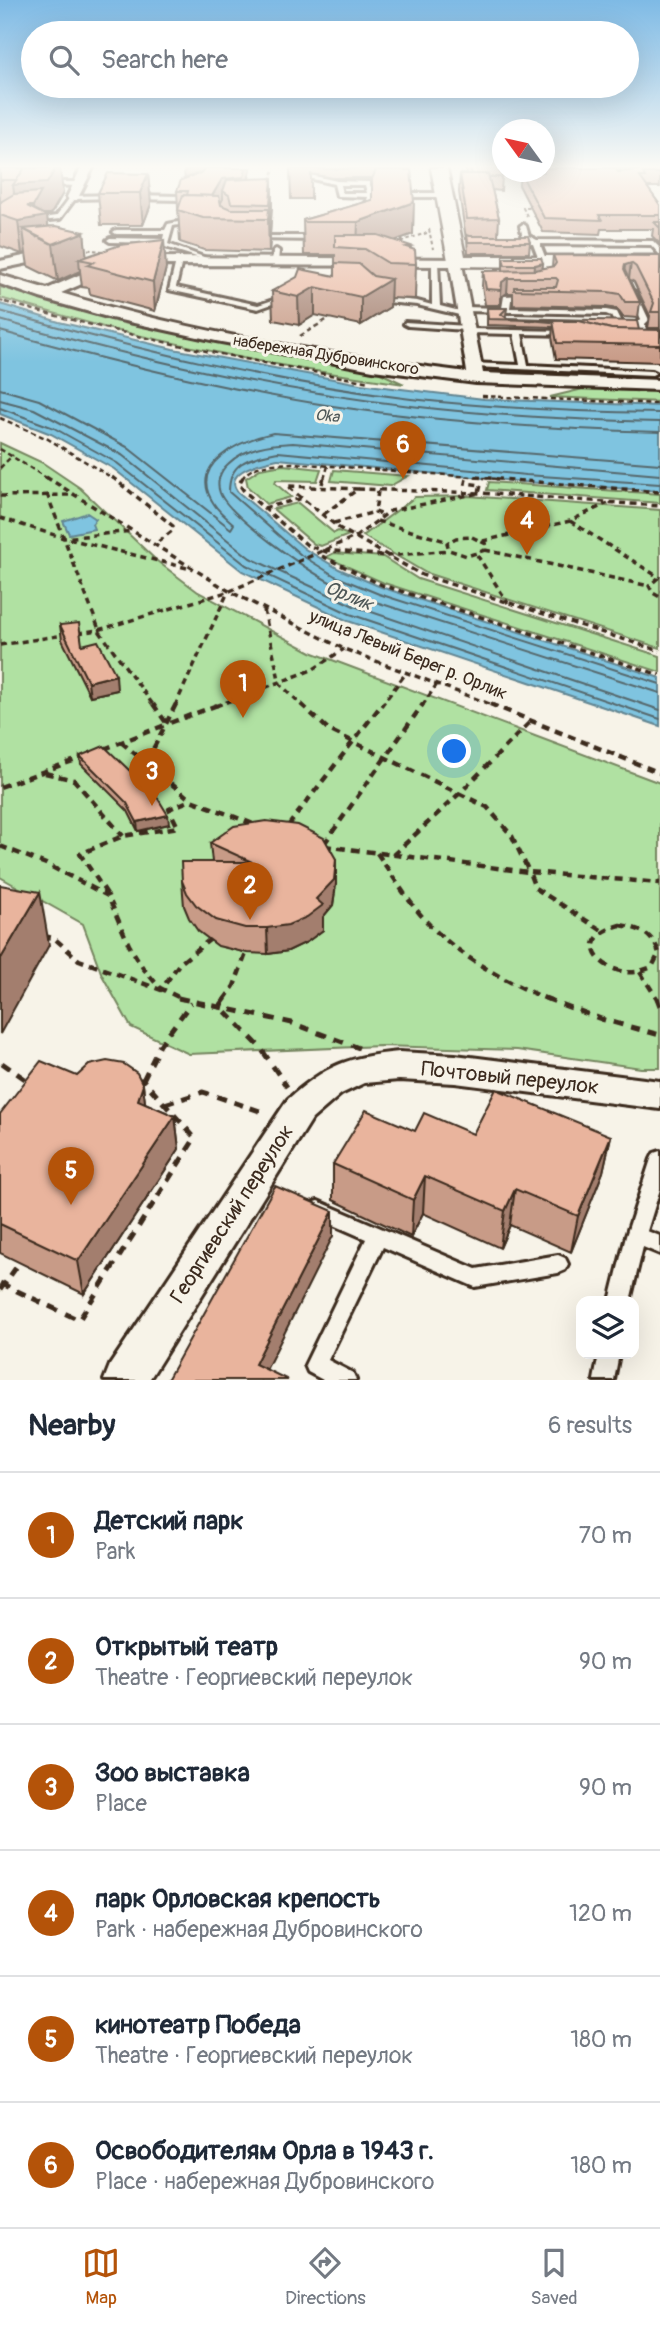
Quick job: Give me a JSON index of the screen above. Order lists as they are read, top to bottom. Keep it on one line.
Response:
{"streets":{"street":["набережная Дубровинского","Почтовый переулок","Георгиевский переулок"],"path":["улица Левый Берег р. Орлик"]},"crossings":[["Почтовый переулок","Георгиевский переулок"]],"water":["Oka","Орлик"],"north":"top left","page":{"search":"Search here","pins":["6","4","1","3","2","5"],"heading":["Nearby","6 results"],"list":[{"mark":"1","name":"Детский парк","note":"Park","value":"70 m"},{"mark":"2","name":"Открытый театр","note":"Theatre · Георгиевский переулок","value":"90 m"},{"mark":"3","name":"Зоо выставка","note":"Place","value":"90 m"},{"mark":"4","name":"парк Орловская крепость","note":"Park · набережная Дубровинского","value":"120 m"},{"mark":"5","name":"кинотеатр Победа","note":"Theatre · Георгиевский переулок","value":"180 m"},{"mark":"6","name":"Освободителям Орла в 1943 г.","note":"Place · набережная Дубровинского","value":"180 m"}],"nav":["Map","Directions","Saved"]}}
